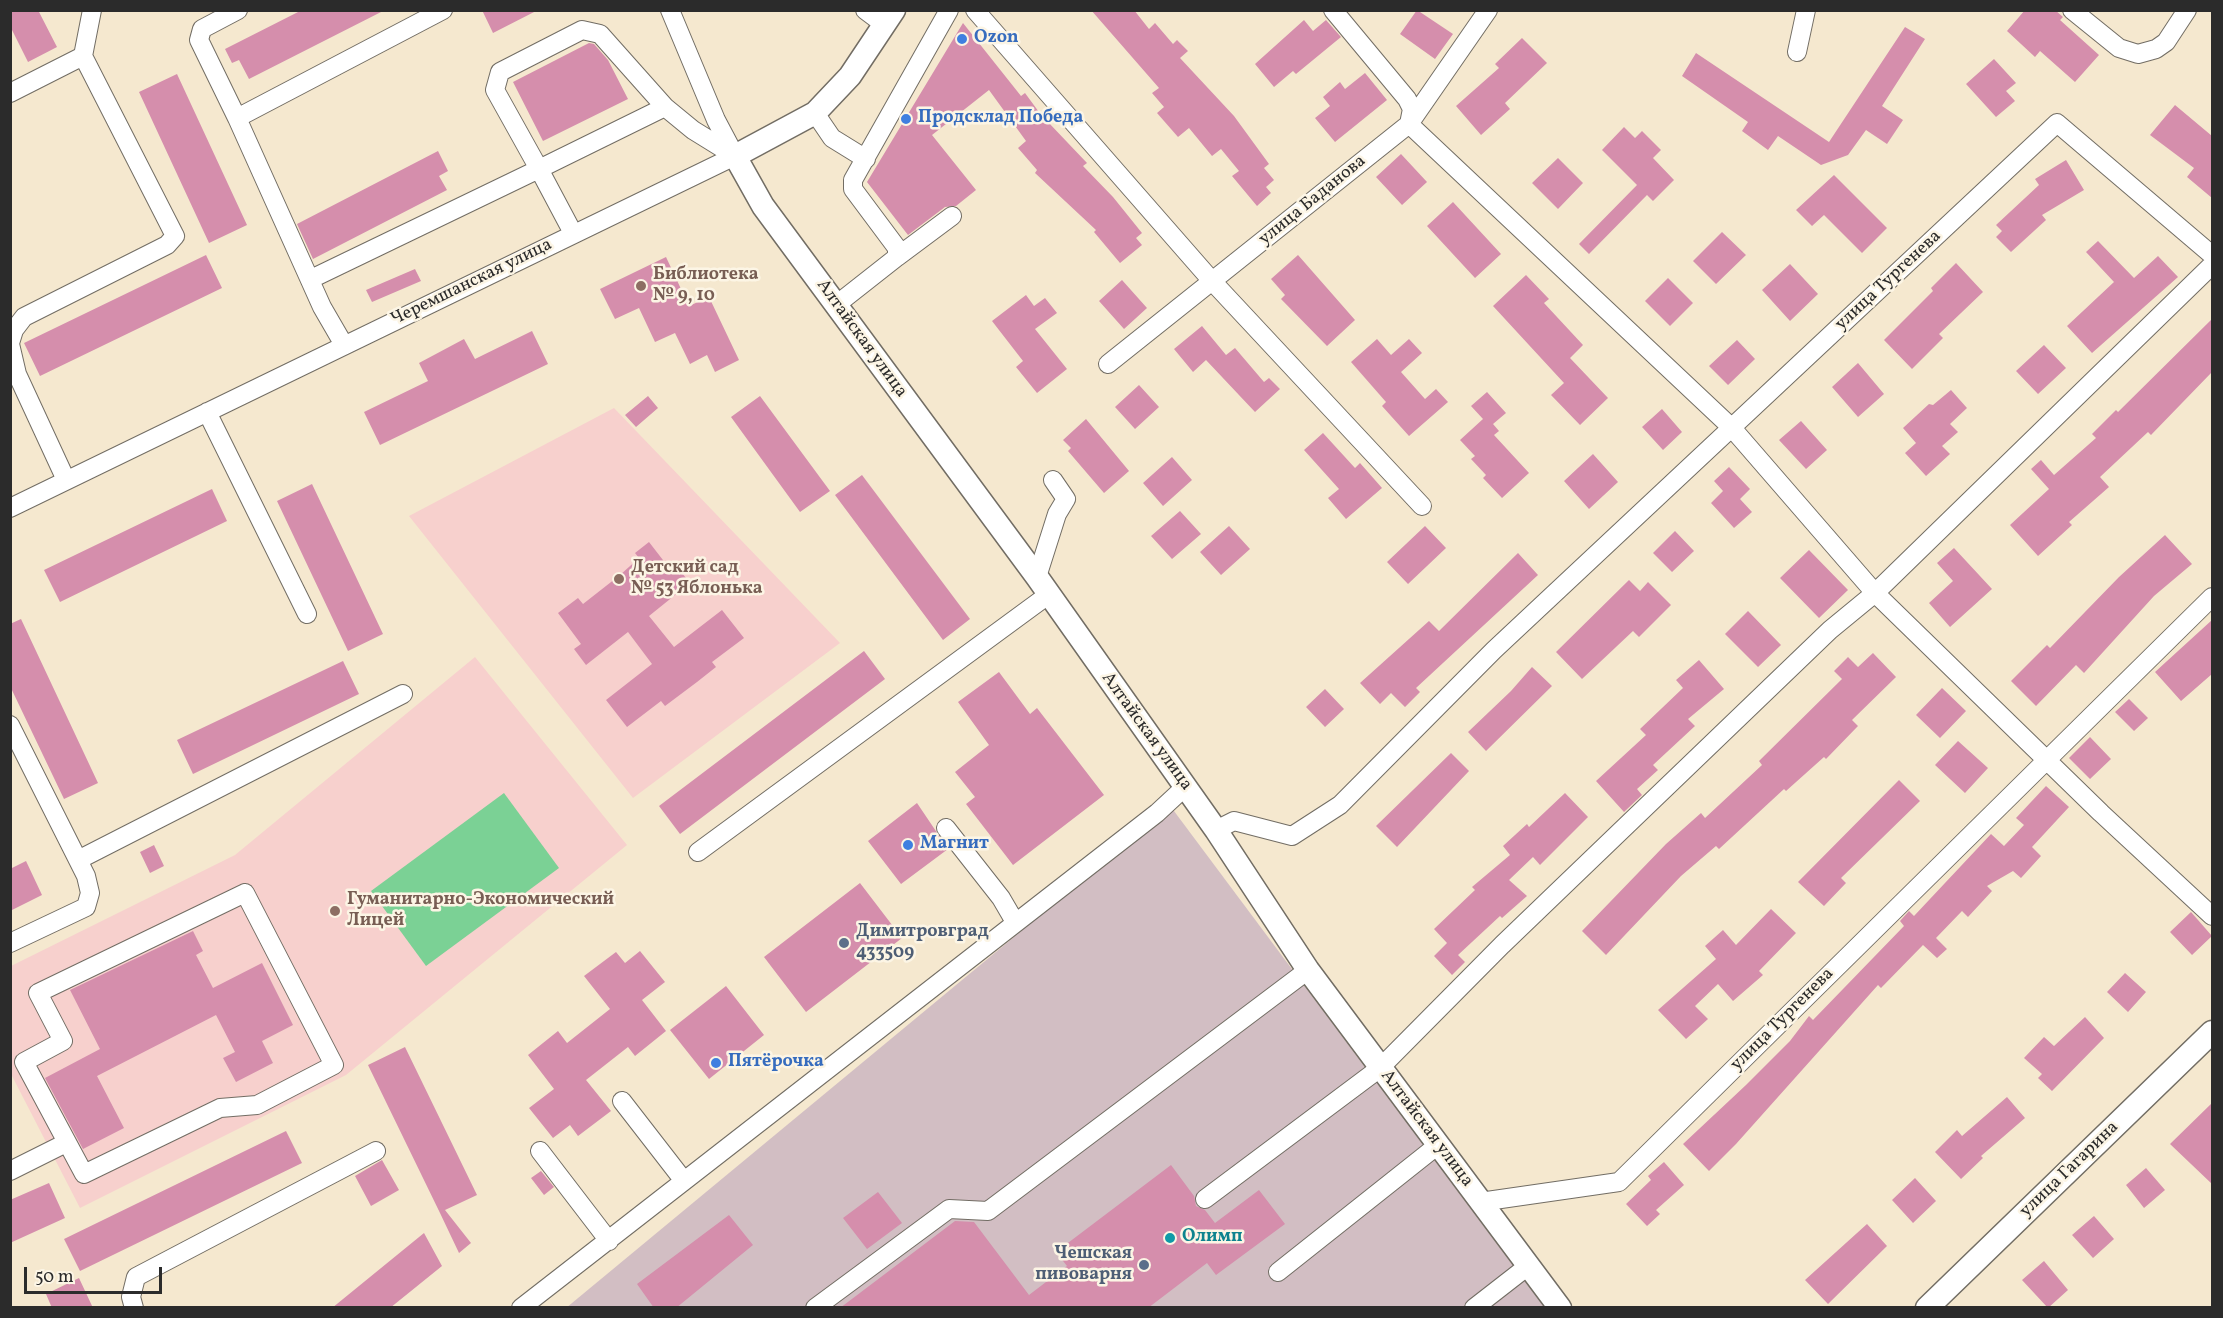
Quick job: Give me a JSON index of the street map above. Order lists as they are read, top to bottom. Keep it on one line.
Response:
{"streets":{"main road":["Черемшанская улица","Алтайская улица","улица Гагарина"],"street":["улица Баданова","улица Тургенева"]},"crossings":[["улица Тургенева","Алтайская улица"],["Черемшанская улица","Алтайская улица"]],"places":["Ozon","Продсклад Победа","Библиотека № 9, 10","Детский сад № 53 Яблонька","Магнит","Гуманитарно-Экономический Лицей","Димитровград 433509","Пятёрочка","Олимп","Чешская пивоварня"],"scale_bar":"50 m"}
